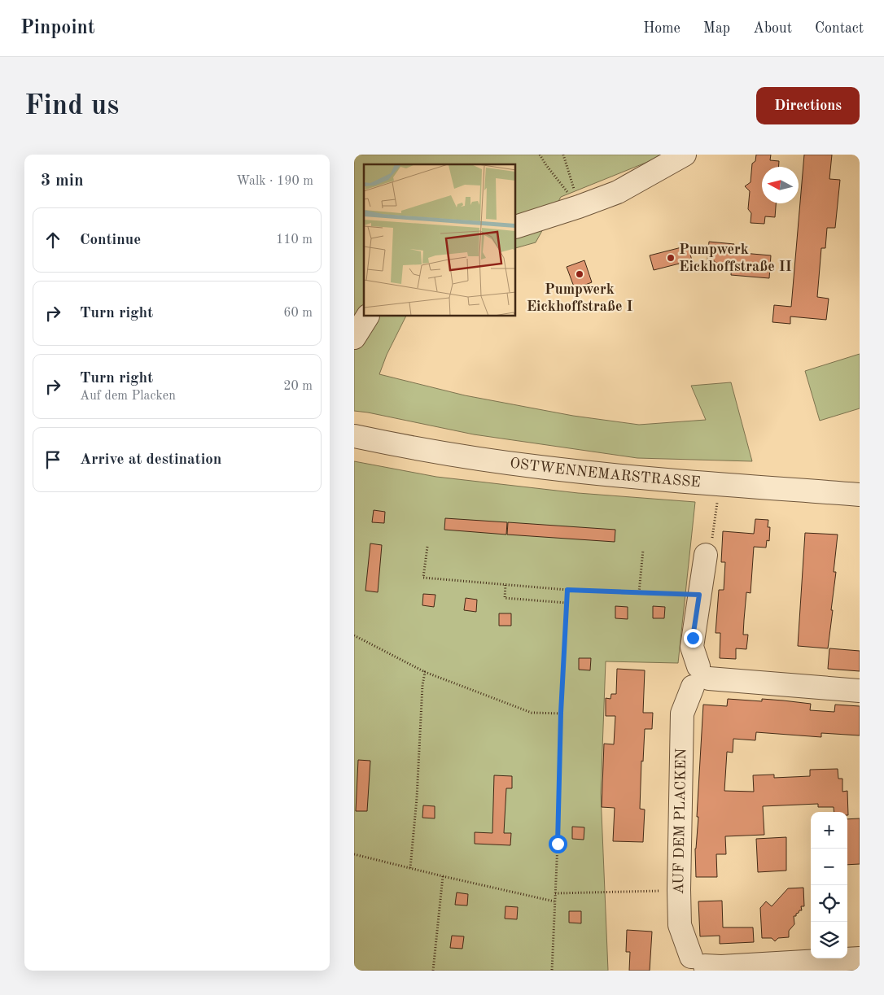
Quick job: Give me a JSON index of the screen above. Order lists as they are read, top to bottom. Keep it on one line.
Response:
{"streets":{"street":["OSTWENNEMARSTRASSE","AUF DEM PLACKEN"]},"places":["Pumpwerk Eickhoffstraße II","Pumpwerk Eickhoffstraße I"],"north":"left","page":{"header":"Pinpoint","nav":["Home","Map","About","Contact"],"buttons":"Directions","title":"Find us","heading":["3 min","Walk · 190 m"],"list":[["Continue","110 m"],["Turn right","60 m"],["Turn right","Auf dem Placken","20 m"],"Arrive at destination"],"map_buttons":["+","−"]}}
